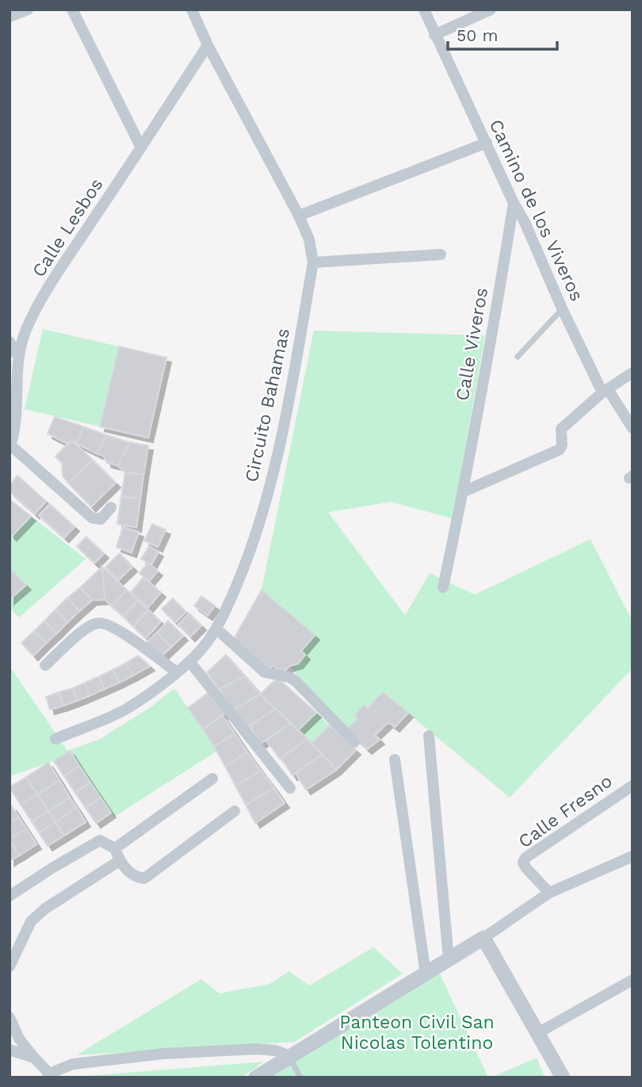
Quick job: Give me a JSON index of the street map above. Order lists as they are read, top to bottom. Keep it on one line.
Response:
{"streets":{"street":["Camino de los Viveros","Calle Lesbos","Calle Viveros","Circuito Bahamas","Calle Fresno"]},"crossings":[["Camino de los Viveros","Calle Viveros"],["Calle Lesbos","Circuito Bahamas"]],"parks":["Panteon Civil San Nicolas Tolentino"],"scale_bar":"50 m"}
